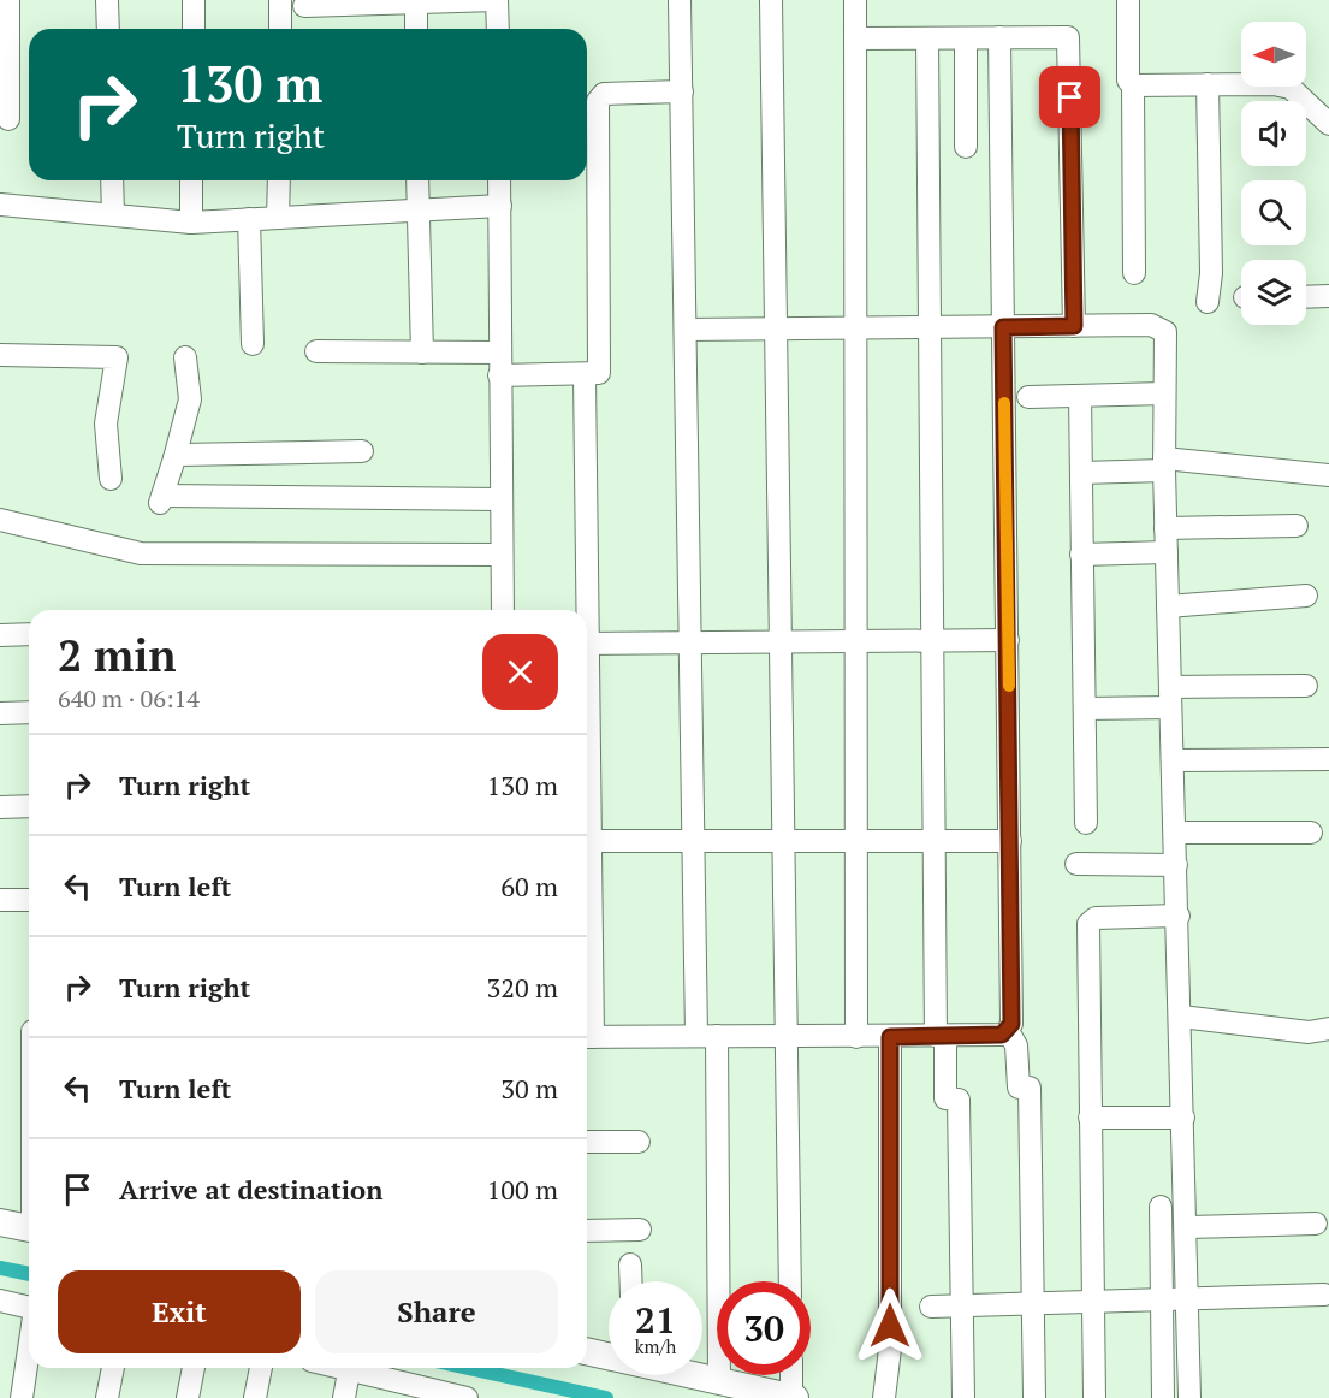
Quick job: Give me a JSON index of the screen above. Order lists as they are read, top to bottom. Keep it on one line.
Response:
{"north":"left","page":{"turn":["130 m","Turn right"],"heading":["2 min","640 m · 06:14"],"list":[{"name":"Turn right","value":"130 m"},{"name":"Turn left","value":"60 m"},{"name":"Turn right","value":"320 m"},{"name":"Turn left","value":"30 m"},{"name":"Arrive at destination","value":"100 m"}],"buttons":["Exit","Share"],"speed":"21 km/h","limit":"30"}}
